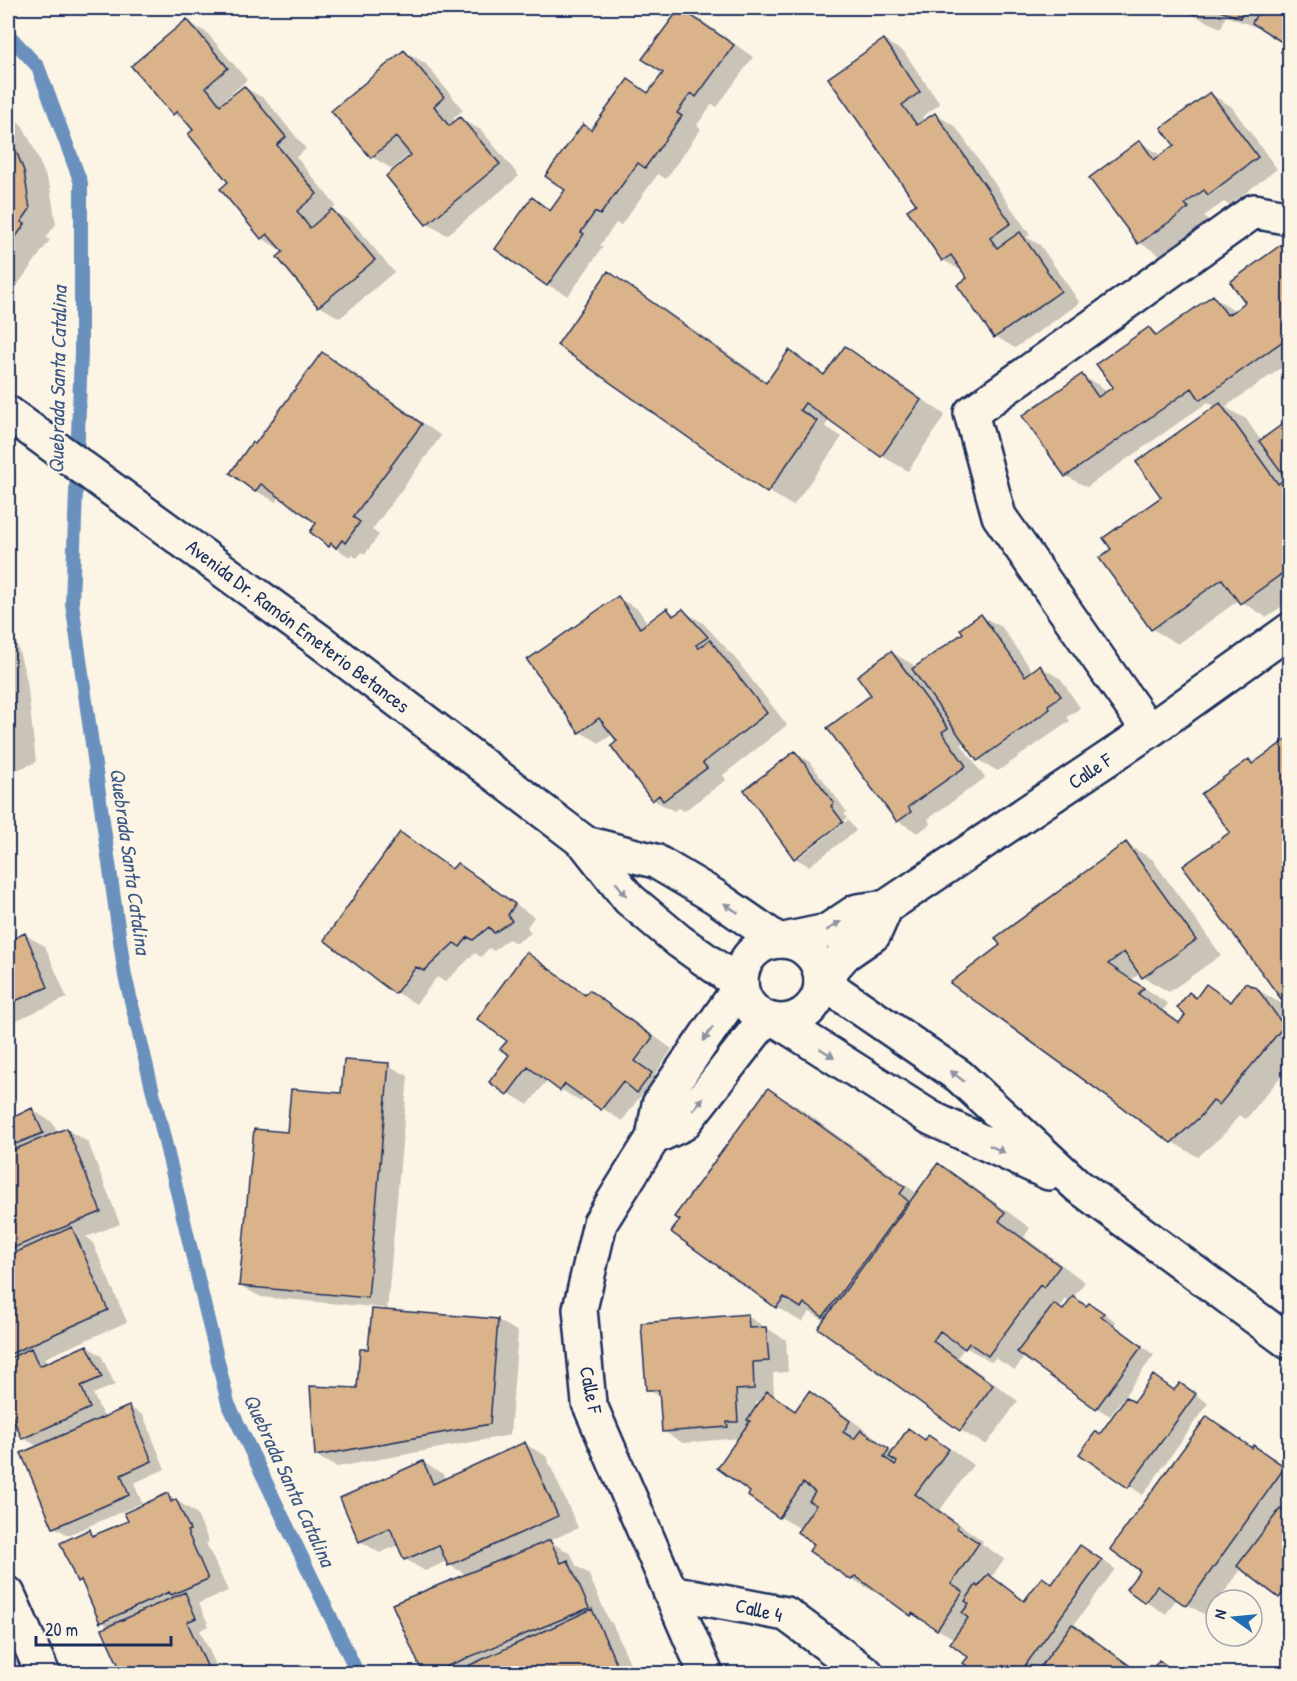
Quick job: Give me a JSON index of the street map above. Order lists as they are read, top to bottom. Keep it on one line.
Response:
{"streets":{"street":["Avenida Dr. Ramón Emeterio Betances","Calle F","Calle 4"]},"crossings":[["Avenida Dr. Ramón Emeterio Betances","Calle F"],["Calle F","Calle 4"]],"water":["Quebrada Santa Catalina"],"scale_bar":"20 m","north":"left"}
